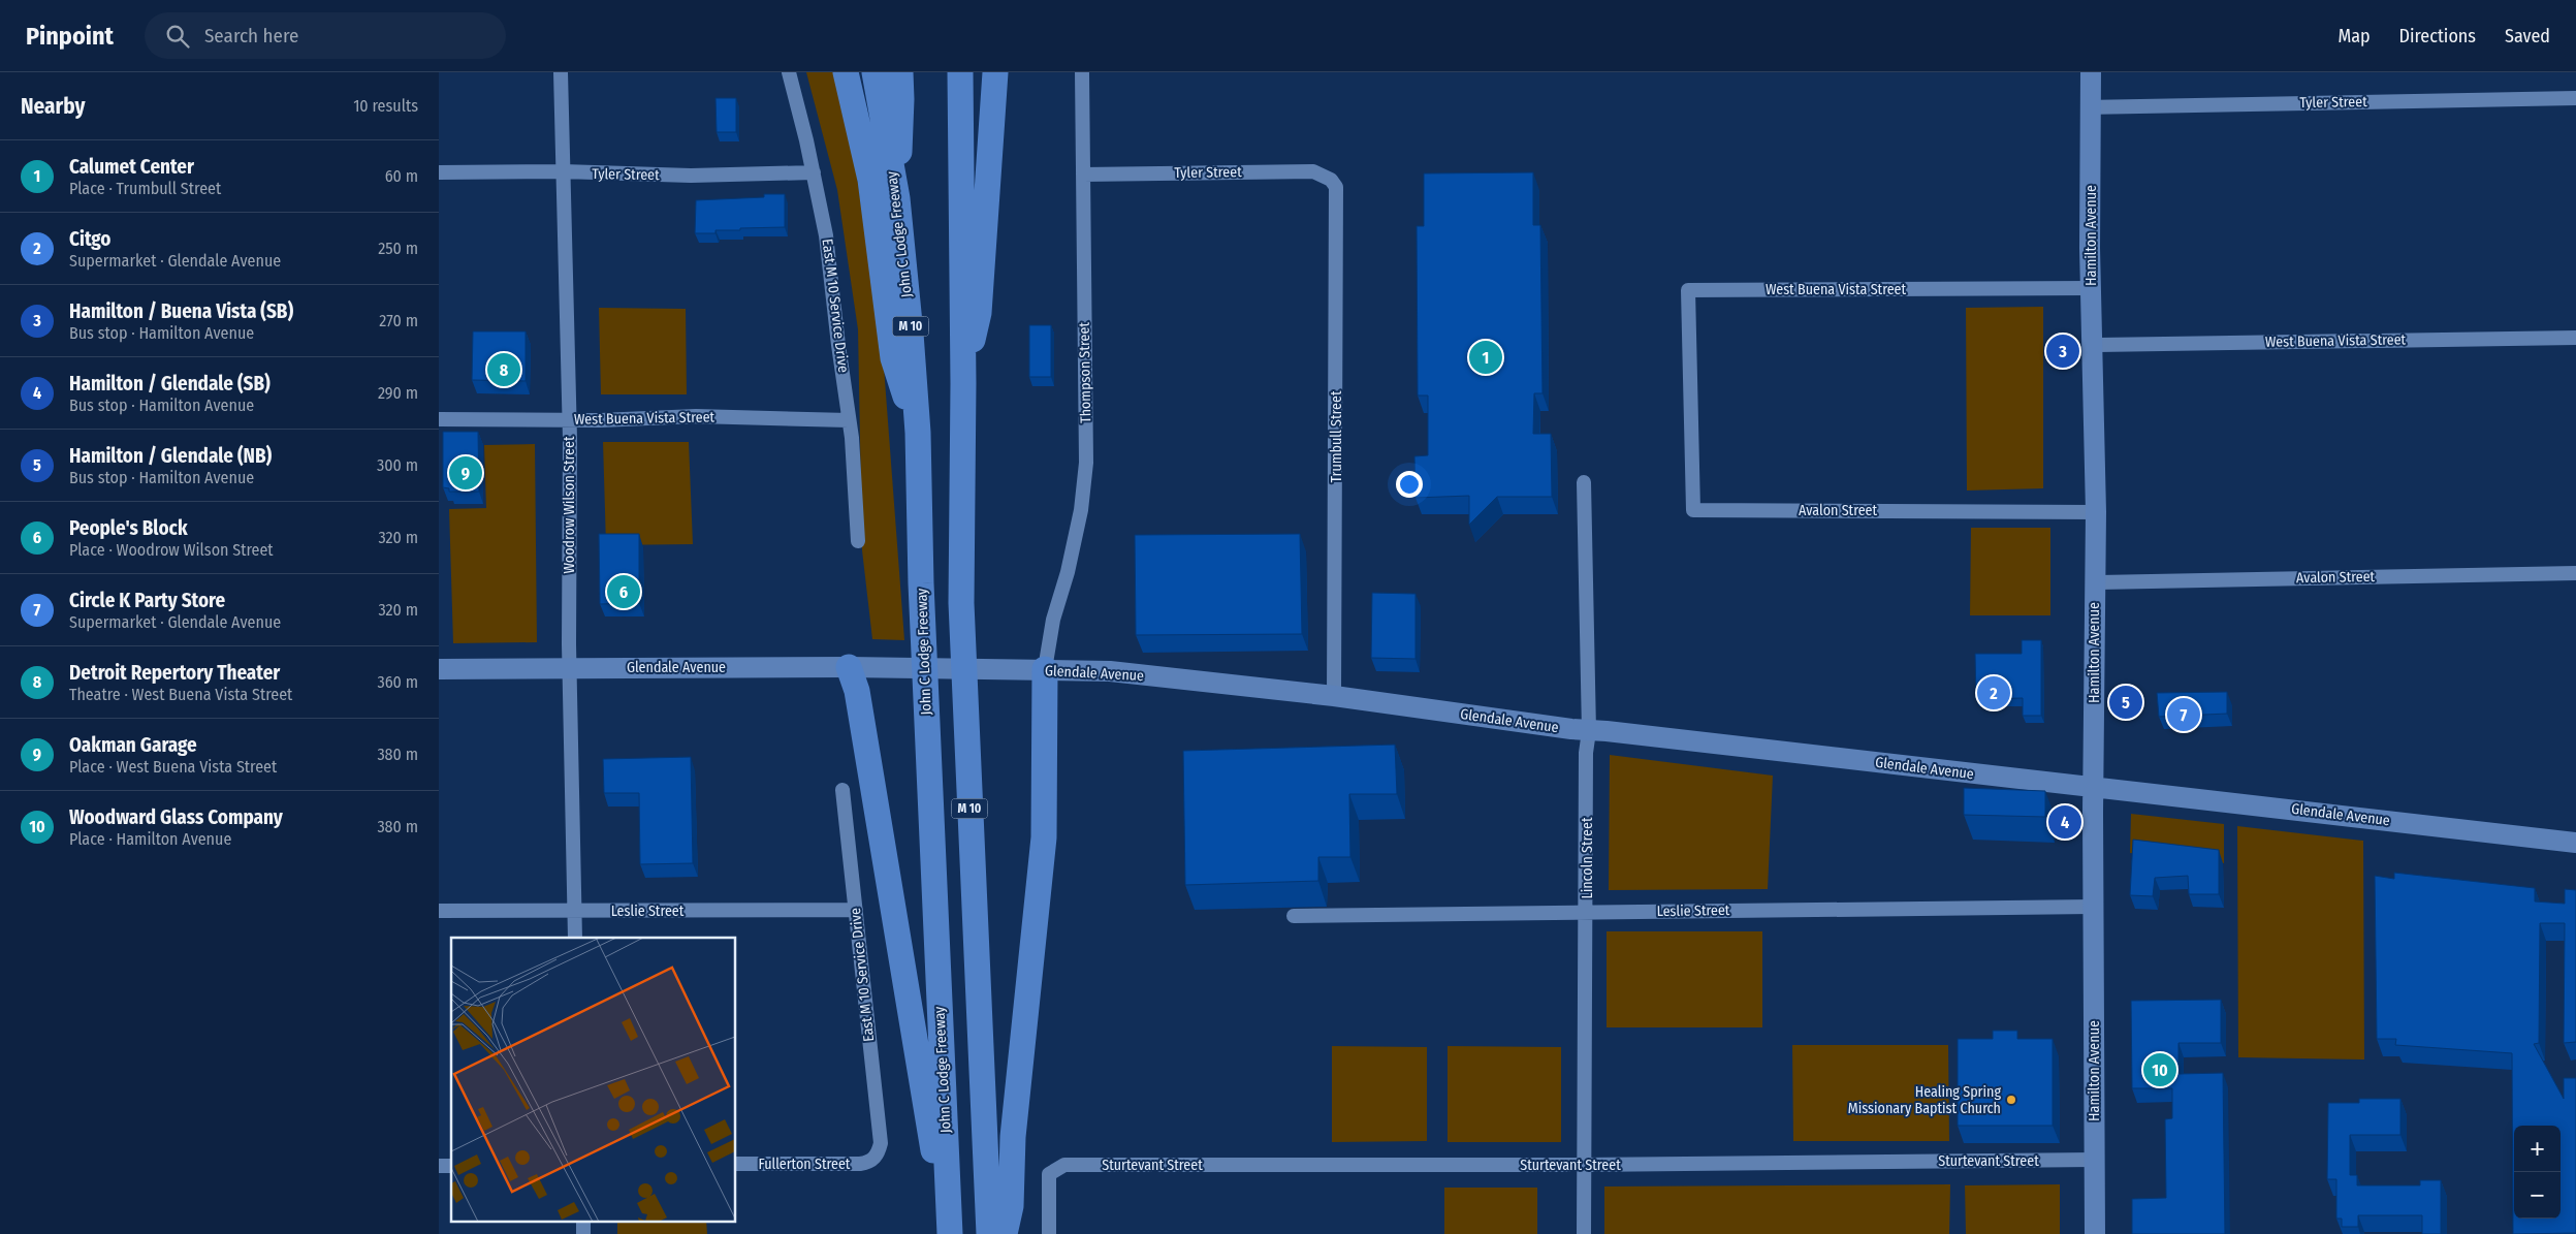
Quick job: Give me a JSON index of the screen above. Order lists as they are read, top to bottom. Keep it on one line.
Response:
{"streets":{"highway":["John C Lodge Freeway","M 10"],"street":["Tyler Street","Hamilton Avenue","West Buena Vista Street","East M 10 Service Drive","Thompson Street","Trumbull Street","Woodrow Wilson Street","Avalon Street","Glendale Avenue","Lincoln Street","Leslie Street","Sturtevant Street","Fullerton Street"]},"crossings":[["Tyler Street","Hamilton Avenue"],["Tyler Street","East M 10 Service Drive"],["Tyler Street","Thompson Street"],["Tyler Street","Trumbull Street"],["Tyler Street","Woodrow Wilson Street"],["Hamilton Avenue","West Buena Vista Street"],["Hamilton Avenue","Avalon Street"],["Hamilton Avenue","Glendale Avenue"],["Hamilton Avenue","Leslie Street"],["Hamilton Avenue","Sturtevant Street"],["West Buena Vista Street","East M 10 Service Drive"],["West Buena Vista Street","Woodrow Wilson Street"],["West Buena Vista Street","Avalon Street"],["East M 10 Service Drive","Leslie Street"],["East M 10 Service Drive","Fullerton Street"],["Thompson Street","Glendale Avenue"],["Trumbull Street","Glendale Avenue"],["Woodrow Wilson Street","Glendale Avenue"],["Woodrow Wilson Street","Leslie Street"],["Glendale Avenue","Lincoln Street"],["Lincoln Street","Leslie Street"],["Lincoln Street","Sturtevant Street"]],"places":["Healing Spring Missionary Baptist Church"],"page":{"header":"Pinpoint","search":"Search here","nav":["Map","Directions","Saved"],"heading":["Nearby","10 results"],"list":[{"mark":"1","name":"Calumet Center","note":"Place · Trumbull Street","value":"60 m"},{"mark":"2","name":"Citgo","note":"Supermarket · Glendale Avenue","value":"250 m"},{"mark":"3","name":"Hamilton / Buena Vista (SB)","note":"Bus stop · Hamilton Avenue","value":"270 m"},{"mark":"4","name":"Hamilton / Glendale (SB)","note":"Bus stop · Hamilton Avenue","value":"290 m"},{"mark":"5","name":"Hamilton / Glendale (NB)","note":"Bus stop · Hamilton Avenue","value":"300 m"},{"mark":"6","name":"People's Block","note":"Place · Woodrow Wilson Street","value":"320 m"},{"mark":"7","name":"Circle K Party Store","note":"Supermarket · Glendale Avenue","value":"320 m"},{"mark":"8","name":"Detroit Repertory Theater","note":"Theatre · West Buena Vista Street","value":"360 m"},{"mark":"9","name":"Oakman Garage","note":"Place · West Buena Vista Street","value":"380 m"},{"mark":"10","name":"Woodward Glass Company","note":"Place · Hamilton Avenue","value":"380 m"}],"pins":["3","1","8","9","6","2","5","7","4","10"],"map_buttons":["+","−"]}}
